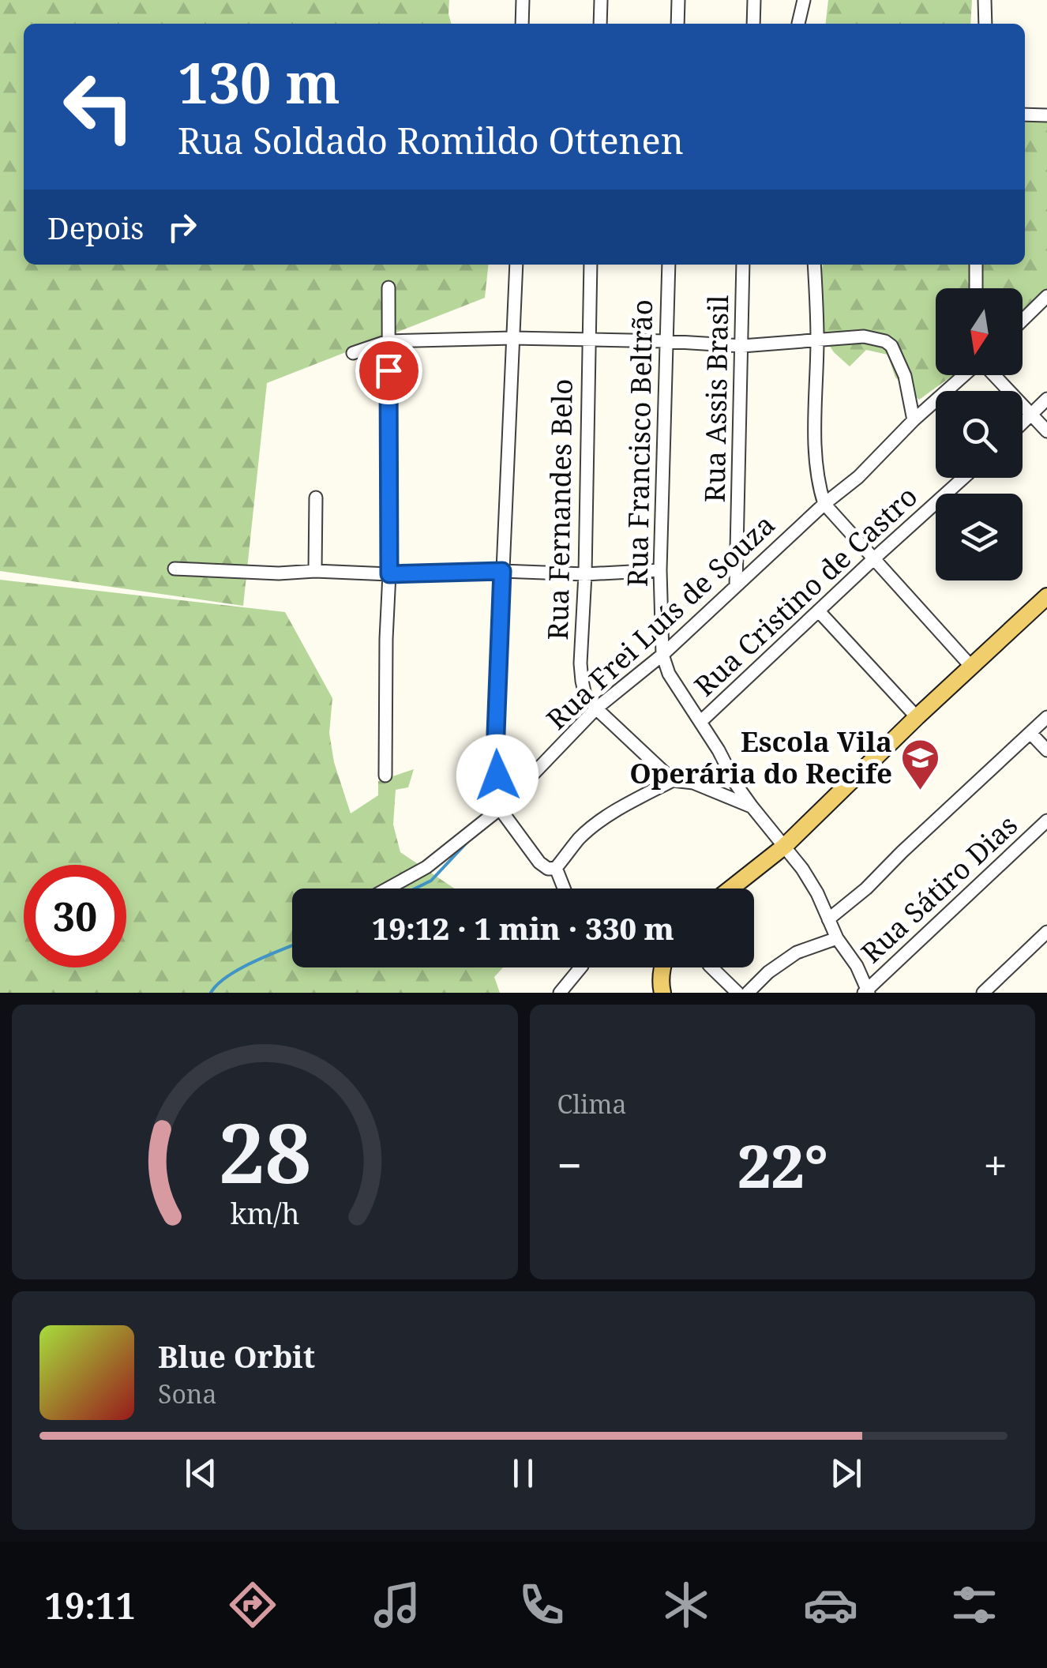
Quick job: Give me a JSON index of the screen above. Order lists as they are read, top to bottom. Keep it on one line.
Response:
{"streets":{"street":["Rua Assis Brasil","Rua Francisco Beltrão","Rua Fernandes Belo","Rua Cristino de Castro","Rua Frei Luís de Souza","Rua Sátiro Dias"]},"crossings":[["Rua Assis Brasil","Rua Frei Luís de Souza"],["Rua Francisco Beltrão","Rua Cristino de Castro"],["Rua Francisco Beltrão","Rua Frei Luís de Souza"],["Rua Francisco Beltrão","Rua Sátiro Dias"],["Rua Fernandes Belo","Rua Frei Luís de Souza"]],"places":{"school or university":["Escola Vila Operária do Recife"]},"north":"bottom","page":{"turn":["130 m","Rua Soldado Romildo Ottenen"],"then":"Depois","limit":"30","trip":"19:12 · 1 min · 330 m","tile":"Clima","heat":["−","22°","+"],"song":["Blue Orbit","Sona"],"tabs":"19:11","gauge":["28","km/h"]}}
